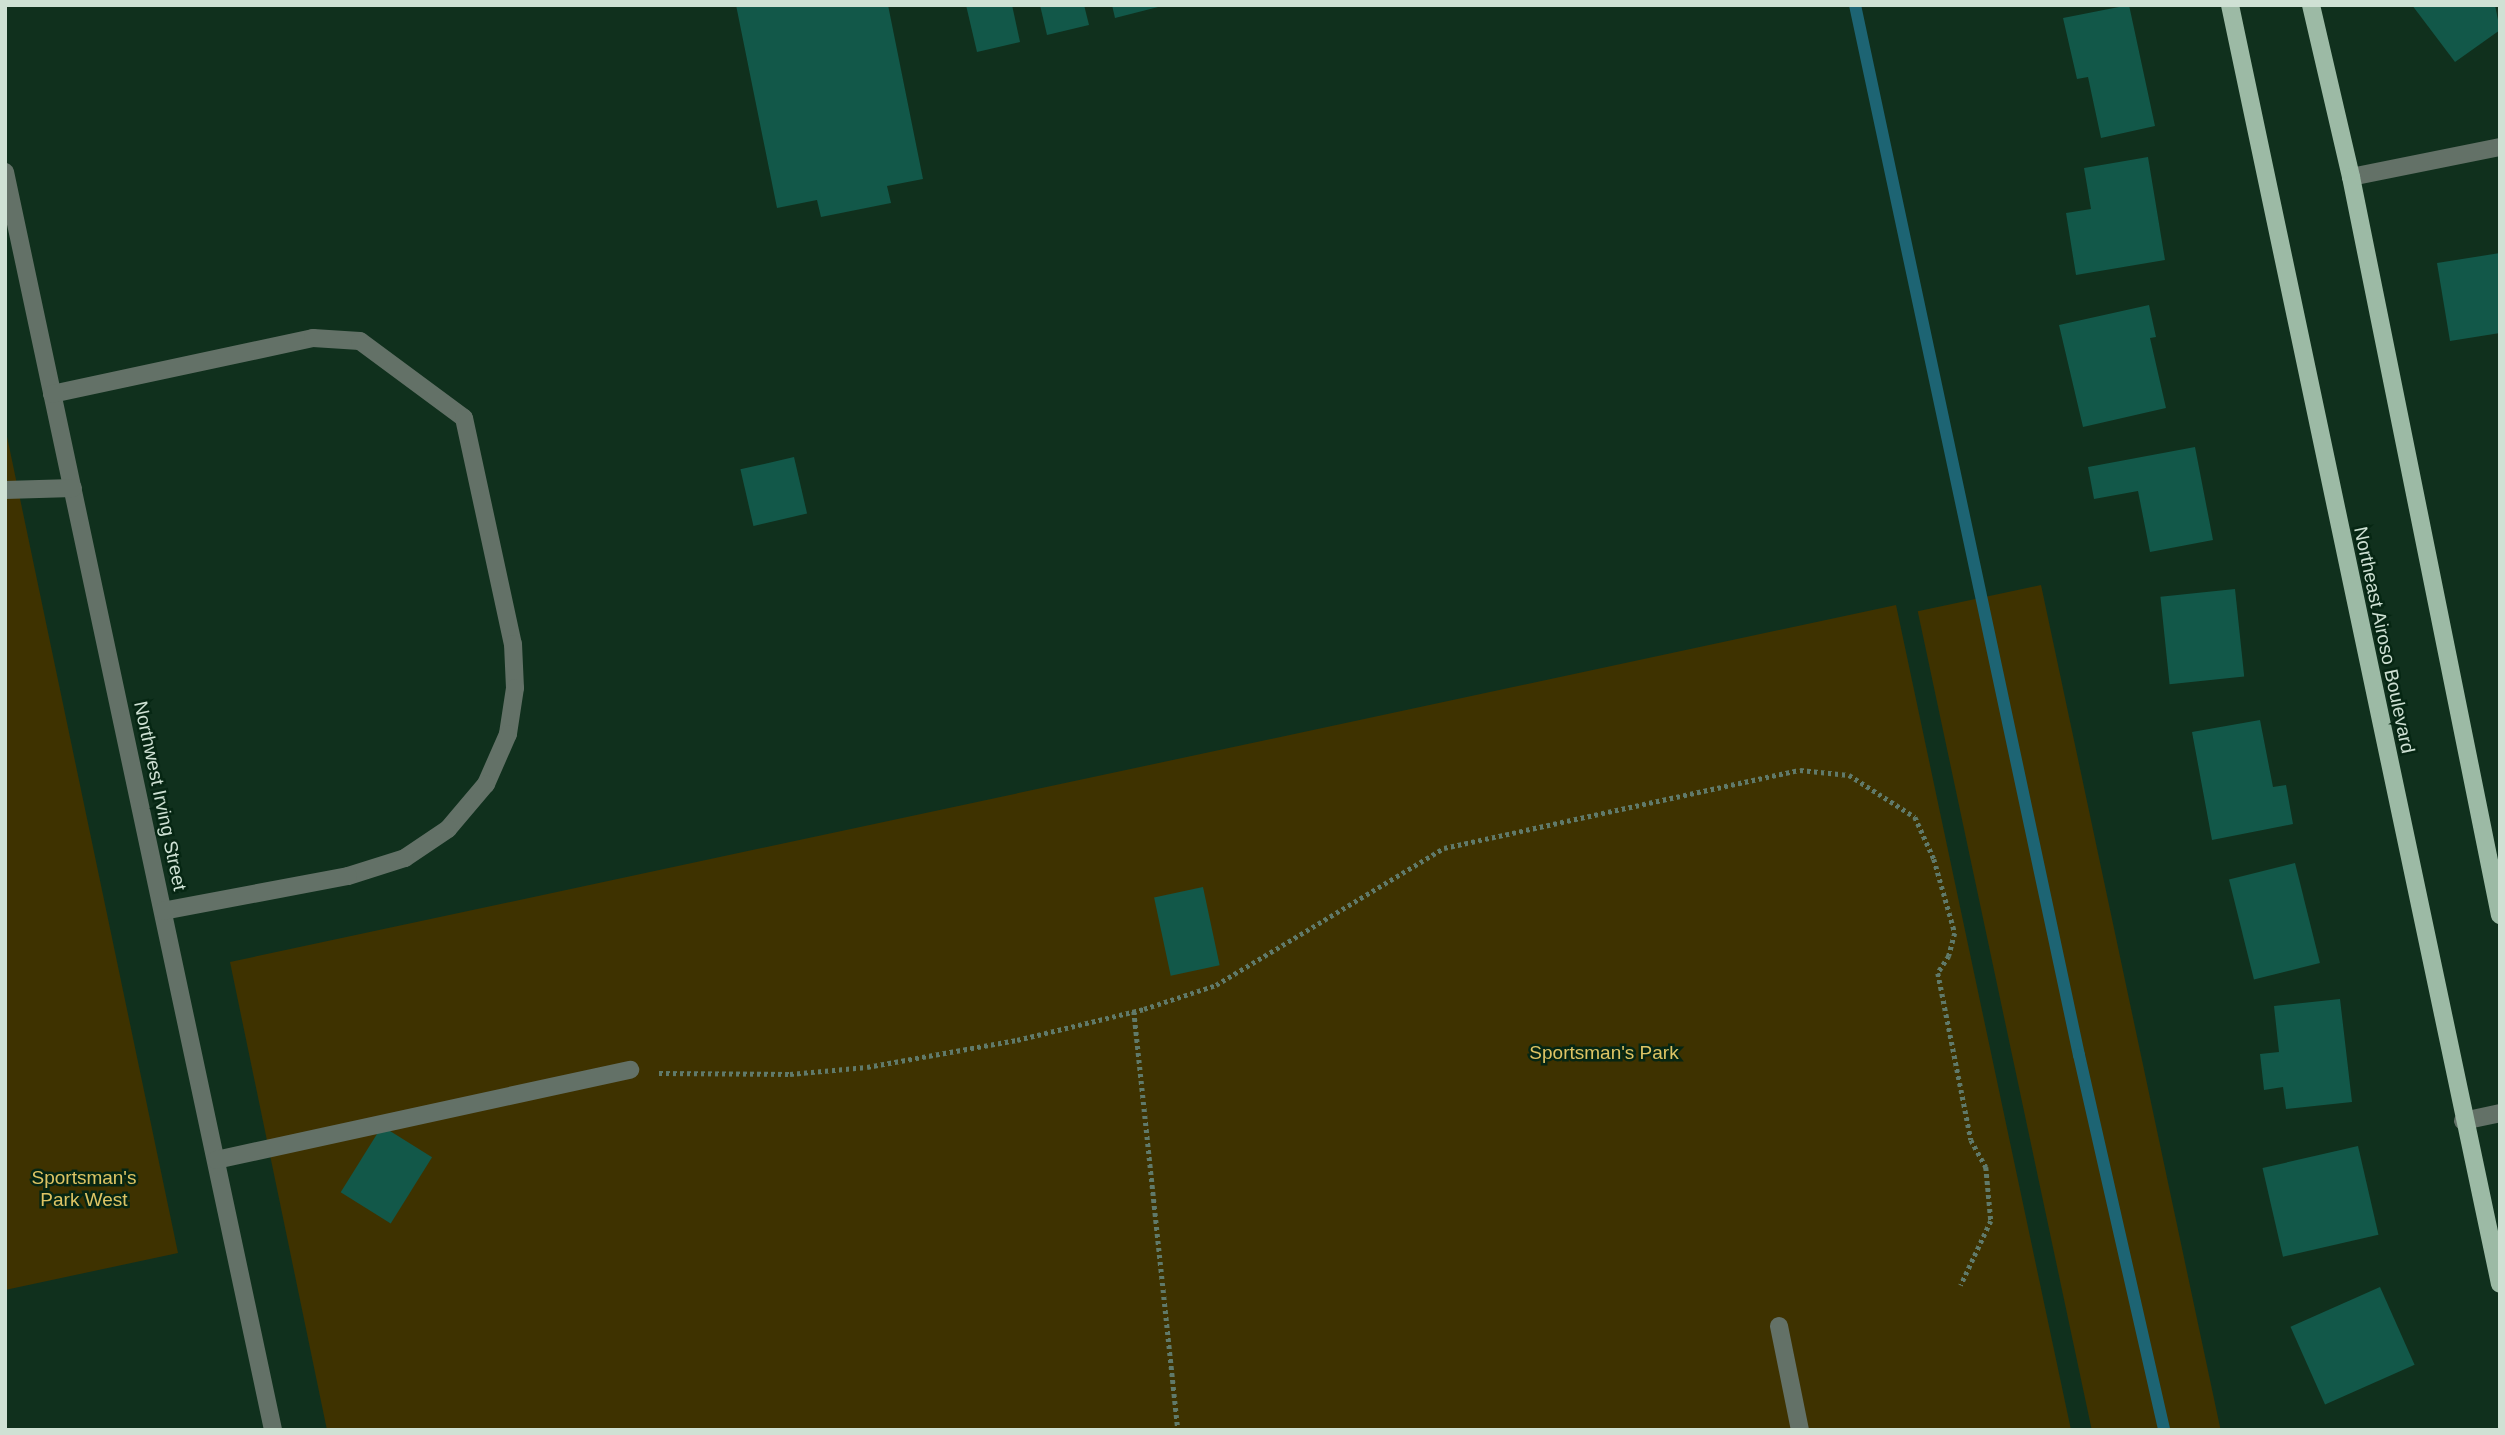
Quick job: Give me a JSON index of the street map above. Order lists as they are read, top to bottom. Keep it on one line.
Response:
{"streets":{"main road":["Northeast Airoso Boulevard"],"street":["Northwest Irving Street"]},"parks":["Sportsman's Park","Sportsman's Park West"]}
